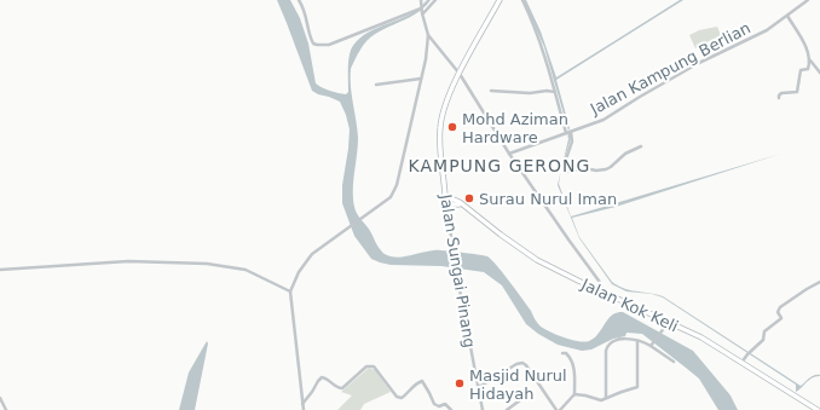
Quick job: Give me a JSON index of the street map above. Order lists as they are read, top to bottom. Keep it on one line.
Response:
{"streets":{"street":["Jalan Kampung Berlian","Jalan Sungai Pinang","Jalan Kok Keli"]},"crossings":[["Jalan Sungai Pinang","Jalan Kok Keli"]],"districts":["KAMPUNG GERONG"],"places":["Mohd Aziman Hardware","Surau Nurul Iman","Masjid Nurul Hidayah"]}
